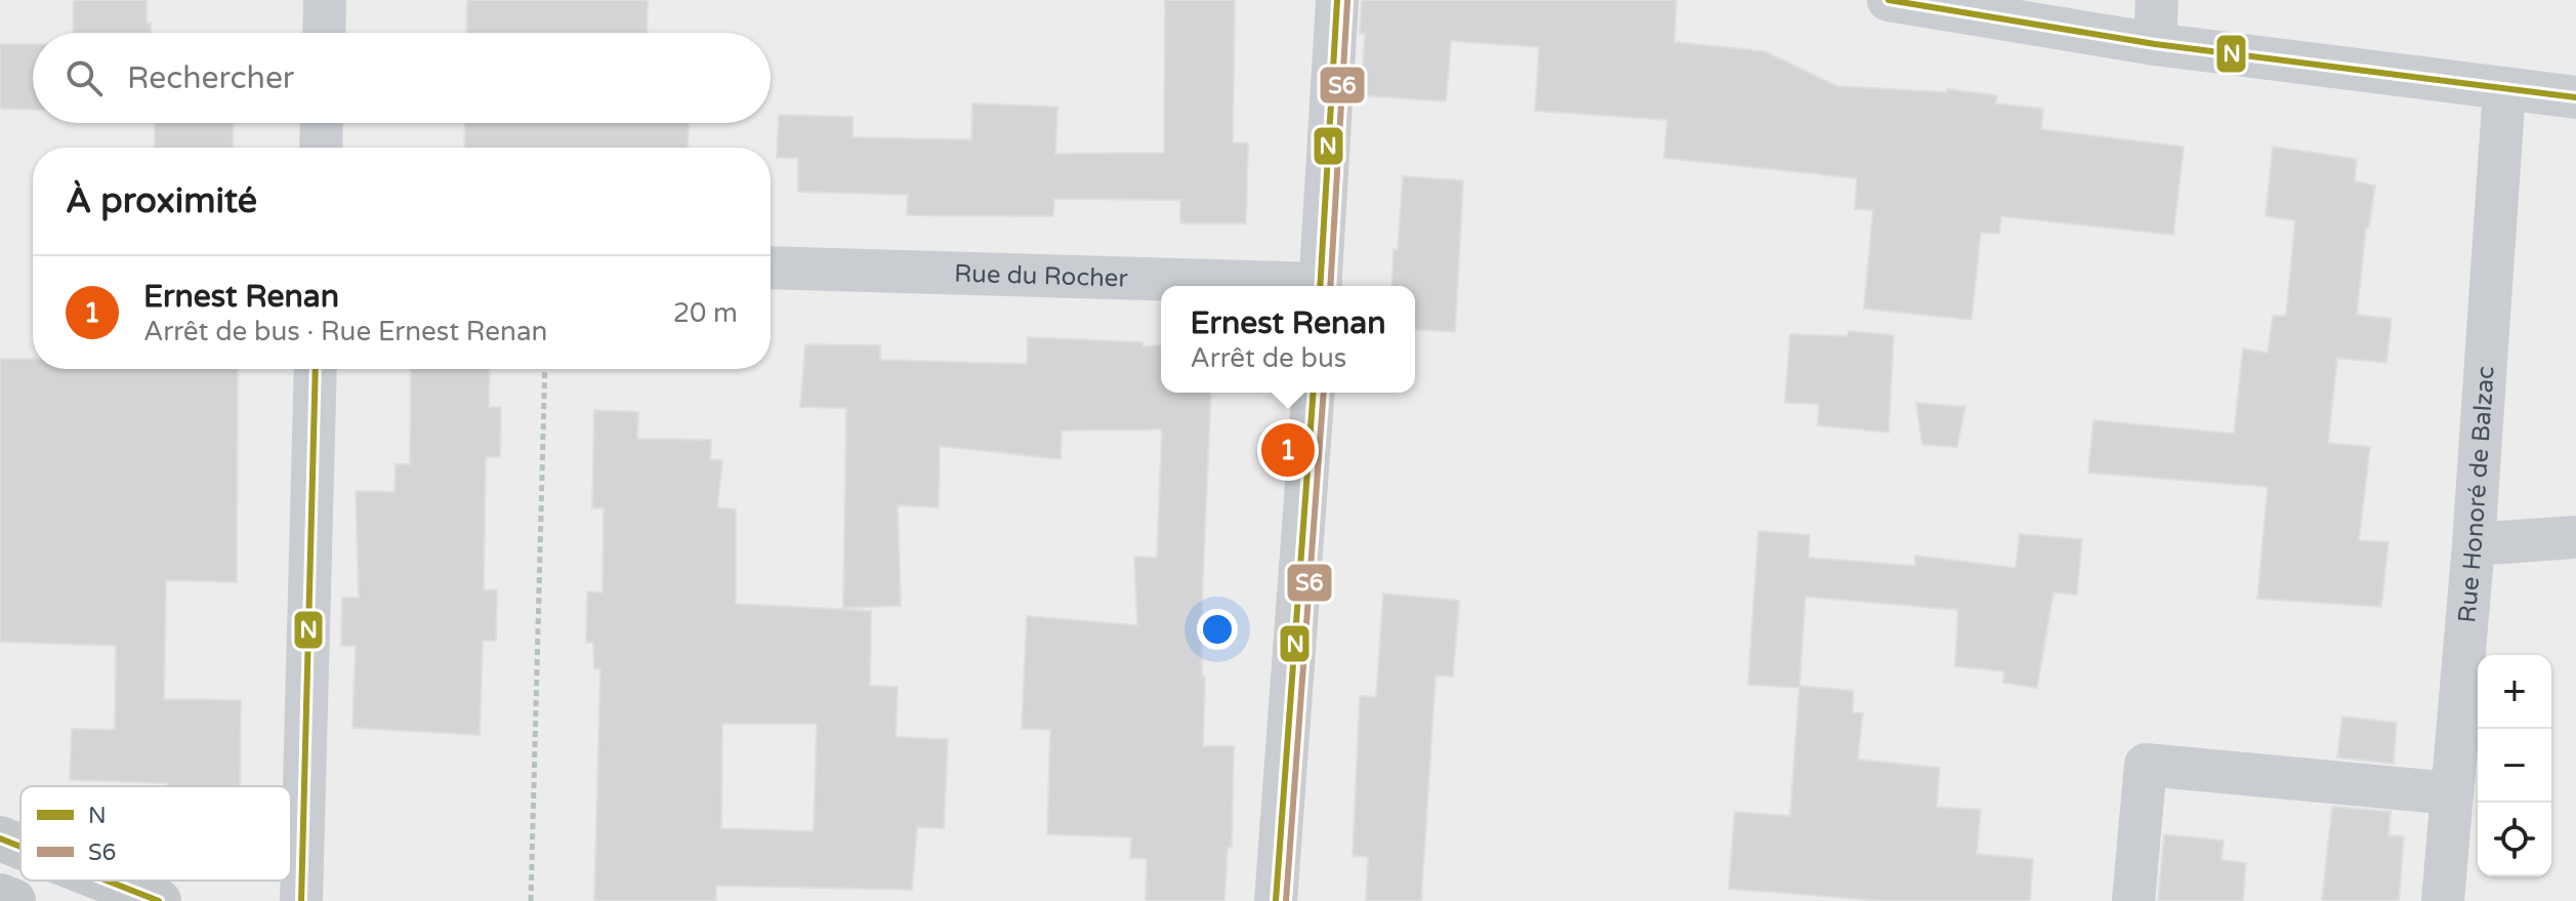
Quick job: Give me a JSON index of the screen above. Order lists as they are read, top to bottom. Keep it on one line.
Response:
{"streets":{"street":["Rue du Rocher","Rue Honoré de Balzac"]},"lines":["transit line N","transit line S6"],"legend":["N","S6"],"page":{"search":"Rechercher","heading":"À proximité","list":[{"mark":"1","name":"Ernest Renan","note":"Arrêt de bus · Rue Ernest Renan","value":"20 m"}],"popup":["Ernest Renan","Arrêt de bus"],"pins":"1","map_buttons":["+","−"]}}
